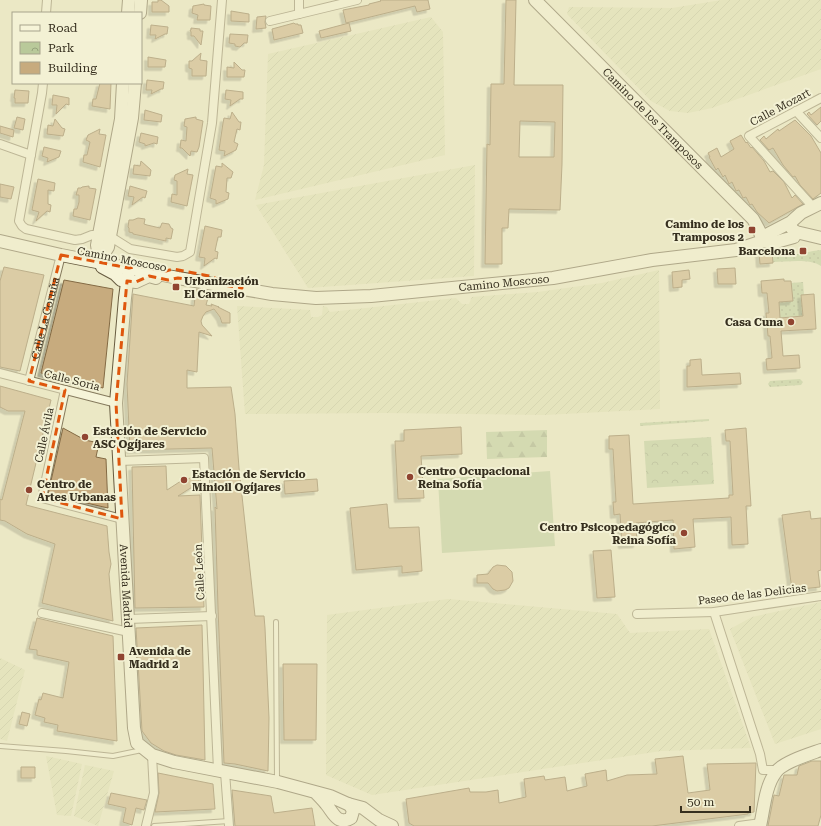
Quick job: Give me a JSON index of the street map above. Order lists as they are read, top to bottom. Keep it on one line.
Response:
{"streets":{"street":["Calle Mozart","Camino de los Tramposos","Camino Moscoso","Calle La Coruña","Calle Soria","Calle Ávila","Calle León","Avenida Madrid","Paseo de las Delicias"]},"crossings":[["Calle Mozart","Camino Moscoso"],["Camino de los Tramposos","Camino Moscoso"],["Camino Moscoso","Calle La Coruña"],["Camino Moscoso","Avenida Madrid"],["Calle La Coruña","Calle Soria"],["Calle Soria","Calle Ávila"],["Calle Soria","Avenida Madrid"],["Calle Ávila","Avenida Madrid"],["Calle León","Avenida Madrid"]],"places":{"transit":["Camino de los Tramposos 2","Barcelona","Urbanización El Carmelo","Avenida de Madrid 2"],"other":["Casa Cuna","Estación de Servicio ASC Ogíjares","Centro Ocupacional Reina Sofía","Estación de Servicio Minioil Ogíjares","Centro de Artes Urbanas","Centro Psicopedagógico Reina Sofía"]},"legend":["Road","Park","Building"],"scale_bar":"50 m"}
